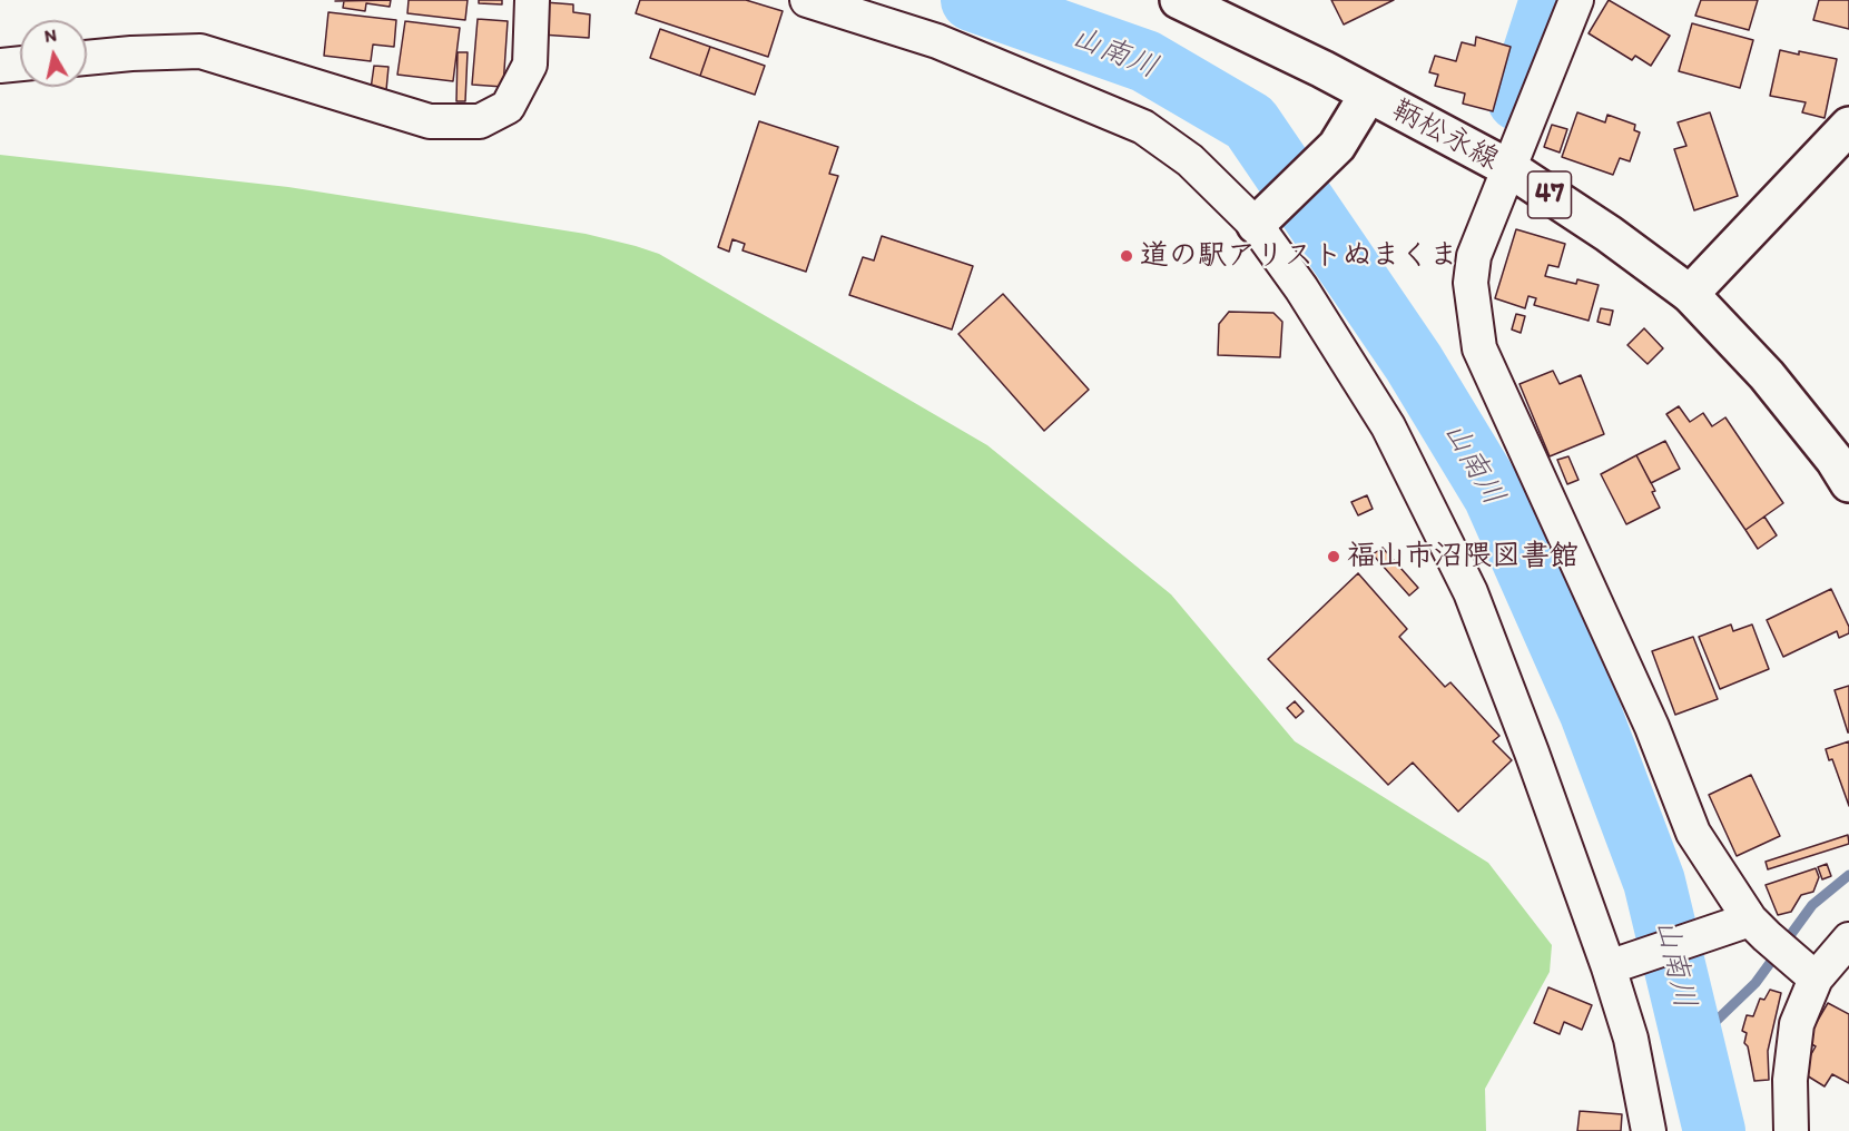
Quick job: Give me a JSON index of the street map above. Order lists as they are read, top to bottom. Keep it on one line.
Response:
{"streets":{"main road":["鞆松永線","47"]},"water":["山南川"],"places":["道の駅アリストぬまくま","福山市沼隈図書館"],"north":"top"}
